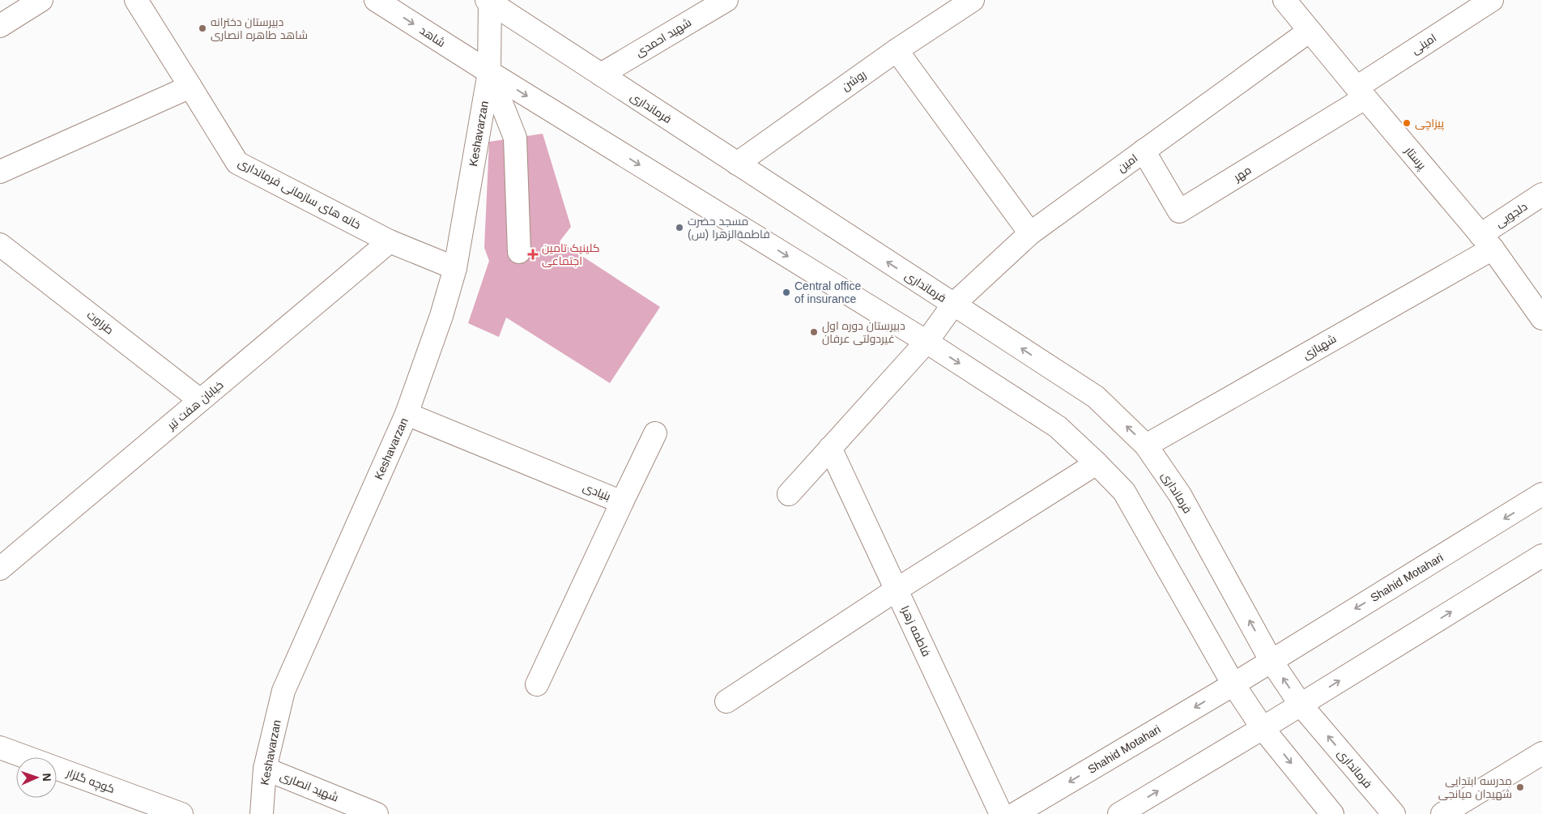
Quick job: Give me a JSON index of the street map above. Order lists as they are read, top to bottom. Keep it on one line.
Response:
{"streets":{"street":["شاهد","شهید احمدی","امینی","روشن","فرمانداری","Keshavarzan","پرستار","امین","مهر","خانه های سازمانی فرمانداری","دلجویی","طراوت","شهبازی","خیابان هفت تیر","بنیادی","Shahid Motahari","فاطمه زهرا","کوچه گلزار","شهید انصاری"]},"crossings":[["شاهد","Keshavarzan"],["شهید احمدی","فرمانداری"],["امینی","پرستار"],["امینی","مهر"],["روشن","فرمانداری"],["فرمانداری","امین"],["فرمانداری","شهبازی"],["فرمانداری","Shahid Motahari"],["Keshavarzan","خانه های سازمانی فرمانداری"],["Keshavarzan","بنیادی"],["Keshavarzan","شهید انصاری"],["پرستار","امین"],["پرستار","مهر"],["پرستار","دلجویی"],["پرستار","شهبازی"],["امین","مهر"],["خانه های سازمانی فرمانداری","خیابان هفت تیر"],["دلجویی","شهبازی"],["طراوت","خیابان هفت تیر"]],"one_way":["شاهد"],"places":{"other":["دبیرستان دخترانه شاهد طاهره انصاری","پیزاچی","مسجد حضرت فاطمةالزهرا (س)","Central office of insurance","دبیرستان دوره اول غیردولتی عرفان","مدرسه ابتدایی شهیدان میانجی"],"health":["کلینیک تامین اجتماعی"]},"north":"right"}
